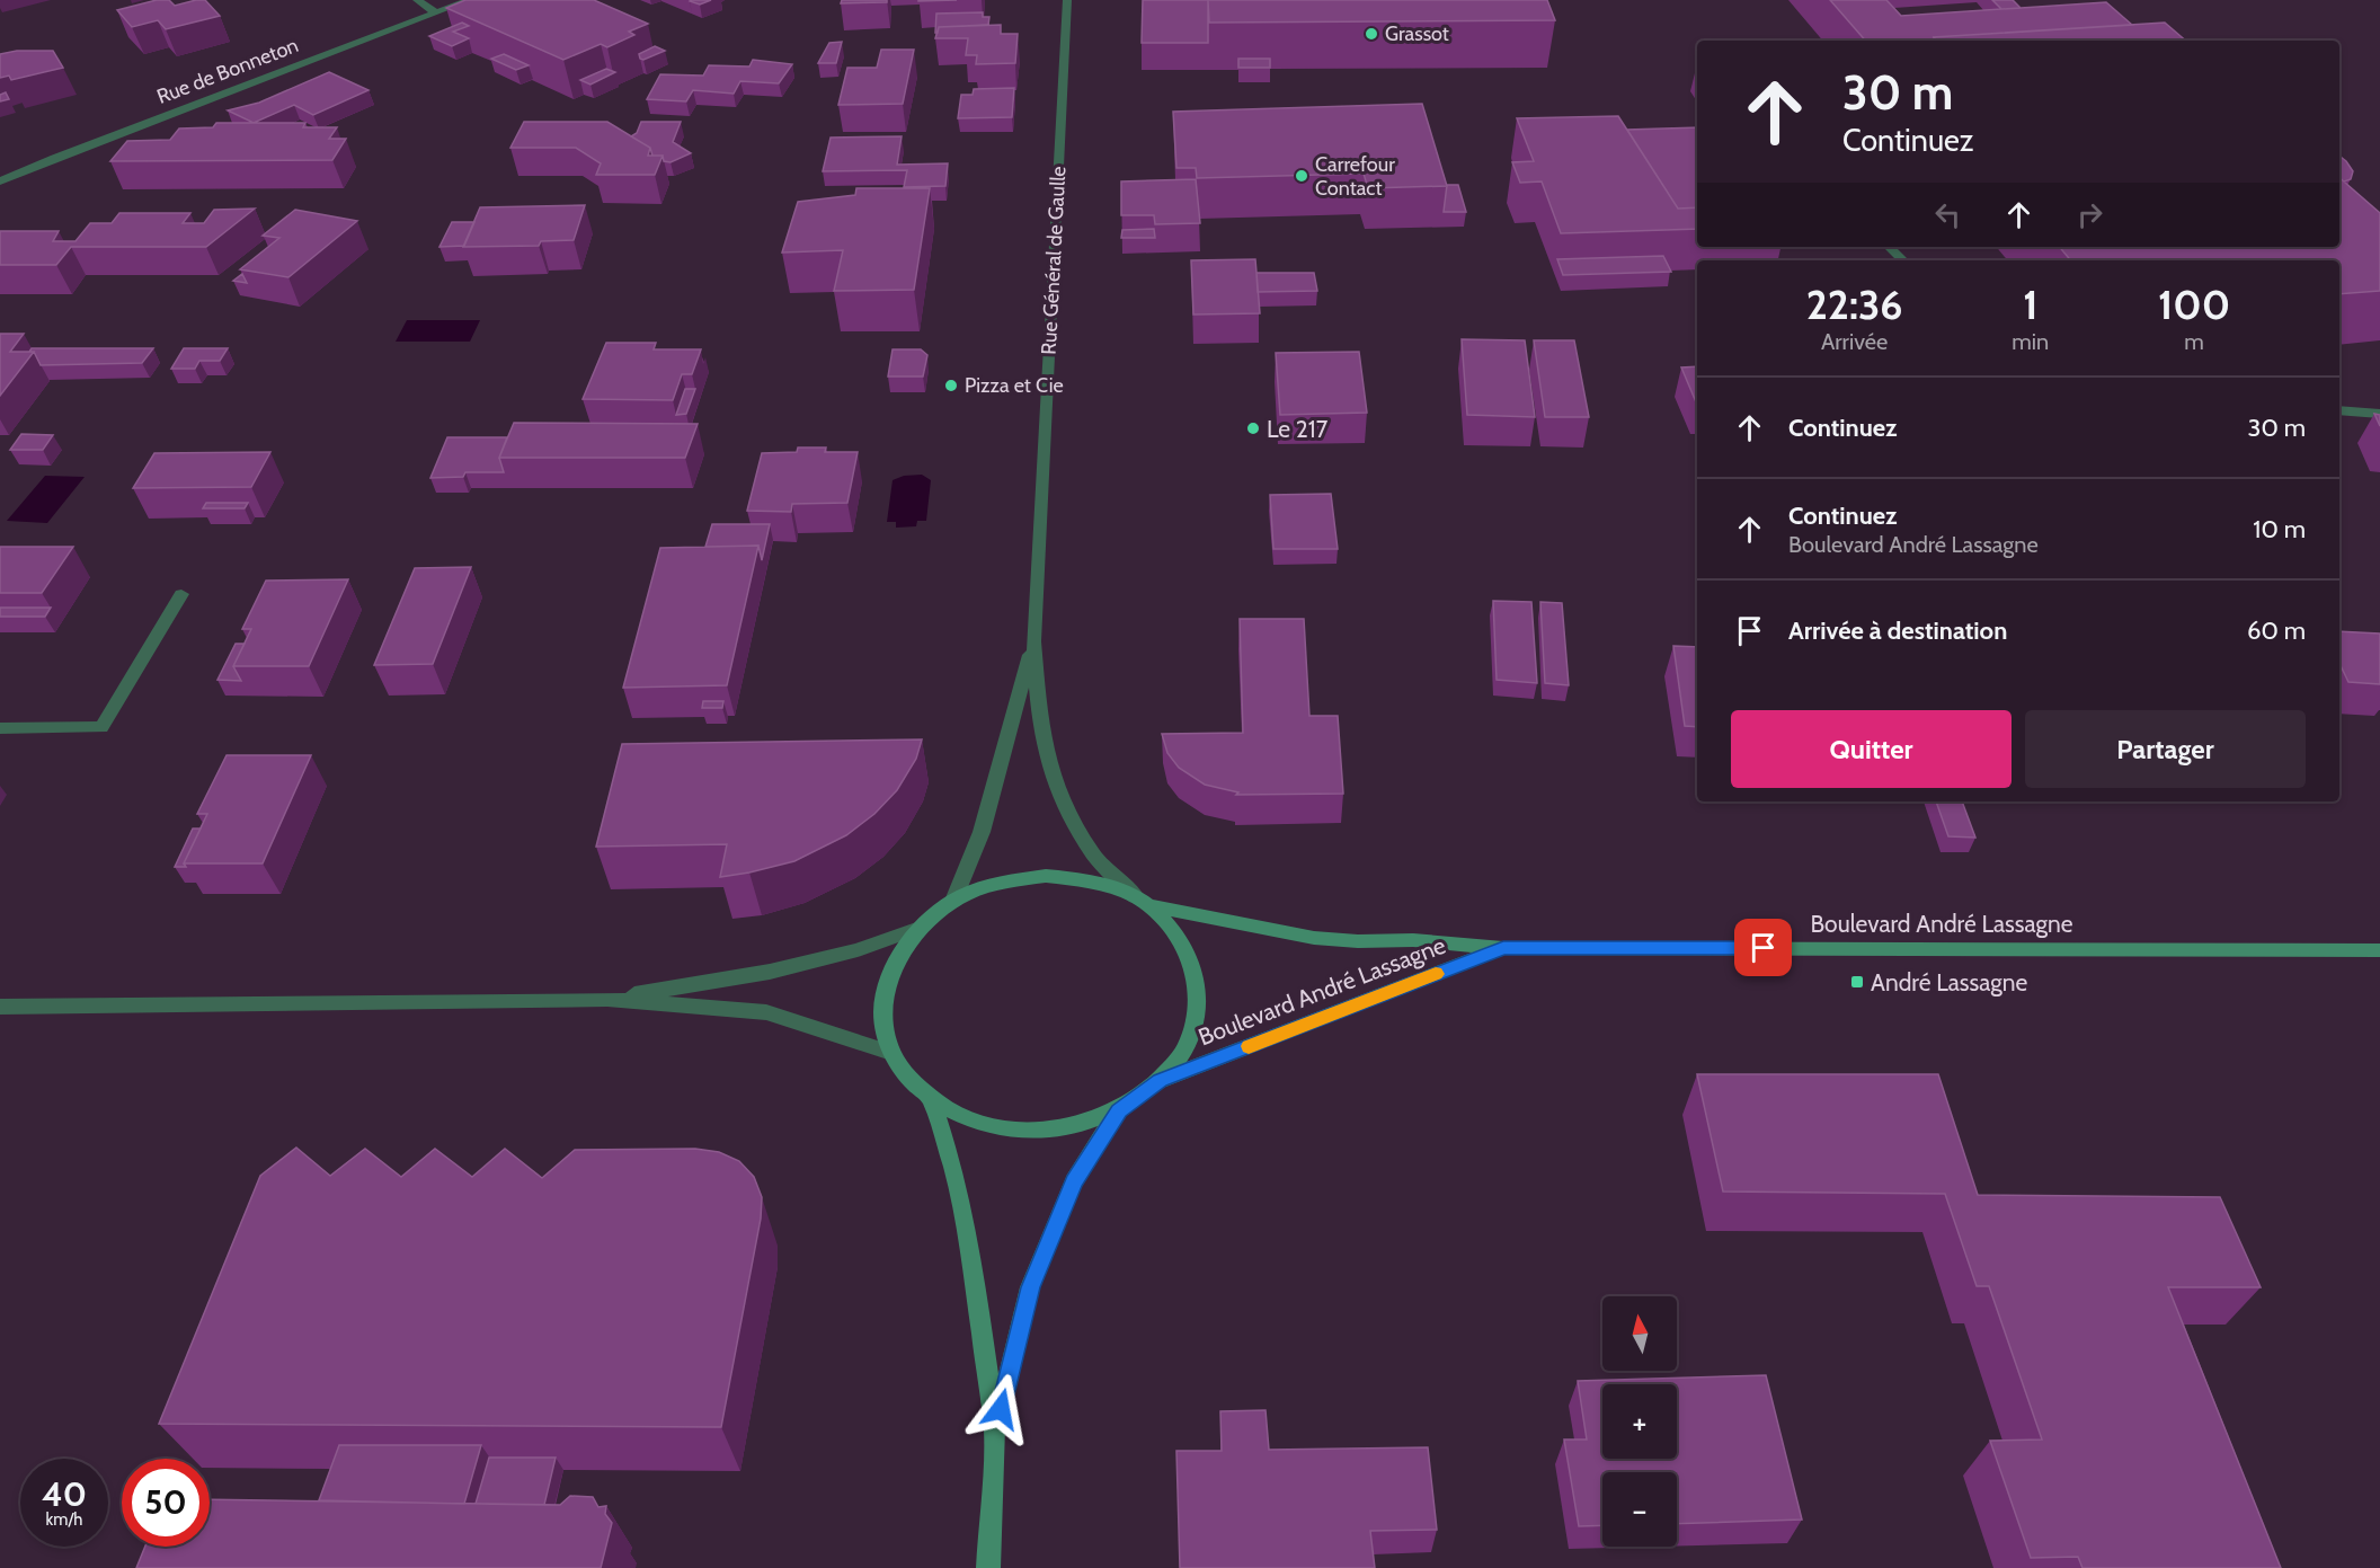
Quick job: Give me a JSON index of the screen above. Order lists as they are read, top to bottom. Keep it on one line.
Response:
{"streets":{"main road":["Boulevard André Lassagne"],"street":["Rue de Bonneton","Rue Général de Gaulle"]},"crossings":[["Rue Général de Gaulle","Boulevard André Lassagne"]],"places":{"other":["Grassot","Carrefour Contact","Pizza et Cie","Le 217"],"transit":["André Lassagne"]},"north":"top","page":{"turn":["30 m","Continuez"],"eta":["22:36","Arrivée","1","min","100","m"],"list":[{"name":"Continuez","value":"30 m"},{"name":"Continuez","note":"Boulevard André Lassagne","value":"10 m"},{"name":"Arrivée à destination","value":"60 m"}],"buttons":["Quitter","Partager"],"map_buttons":["+","−"],"speed":"40 km/h","limit":"50"}}
